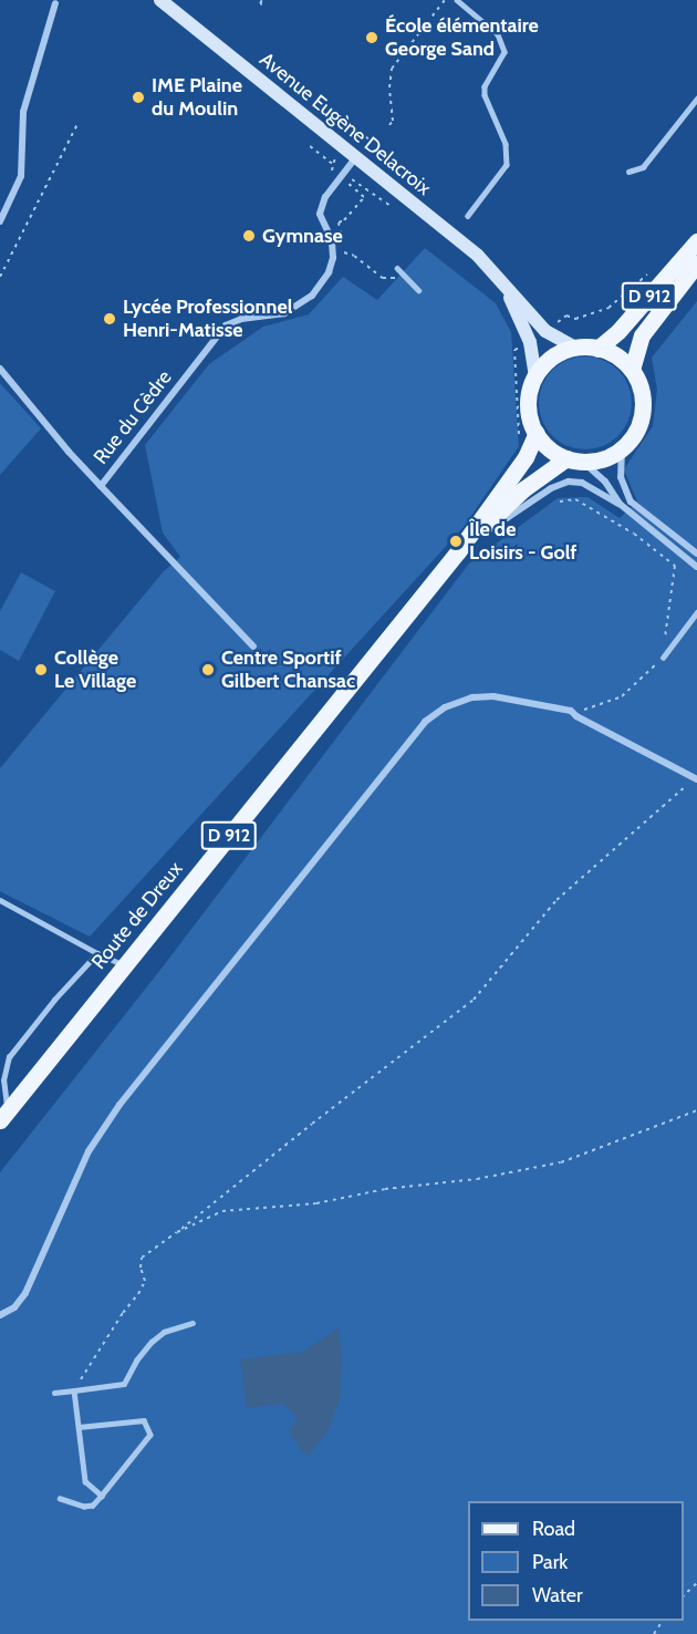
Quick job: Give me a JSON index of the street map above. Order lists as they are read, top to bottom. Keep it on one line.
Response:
{"streets":{"main road":["Avenue Eugène Delacroix","D 912","Route de Dreux"],"street":["Rue du Cèdre"]},"crossings":[["Avenue Eugène Delacroix","D 912"],["Avenue Eugène Delacroix","Route de Dreux"],["D 912","Route de Dreux"]],"places":["École élémentaire George Sand","IME Plaine du Moulin","Gymnase","Lycée Professionnel Henri-Matisse","Île de Loisirs - Golf","Collège Le Village","Centre Sportif Gilbert Chansac"],"legend":["Road","Park","Water"]}
